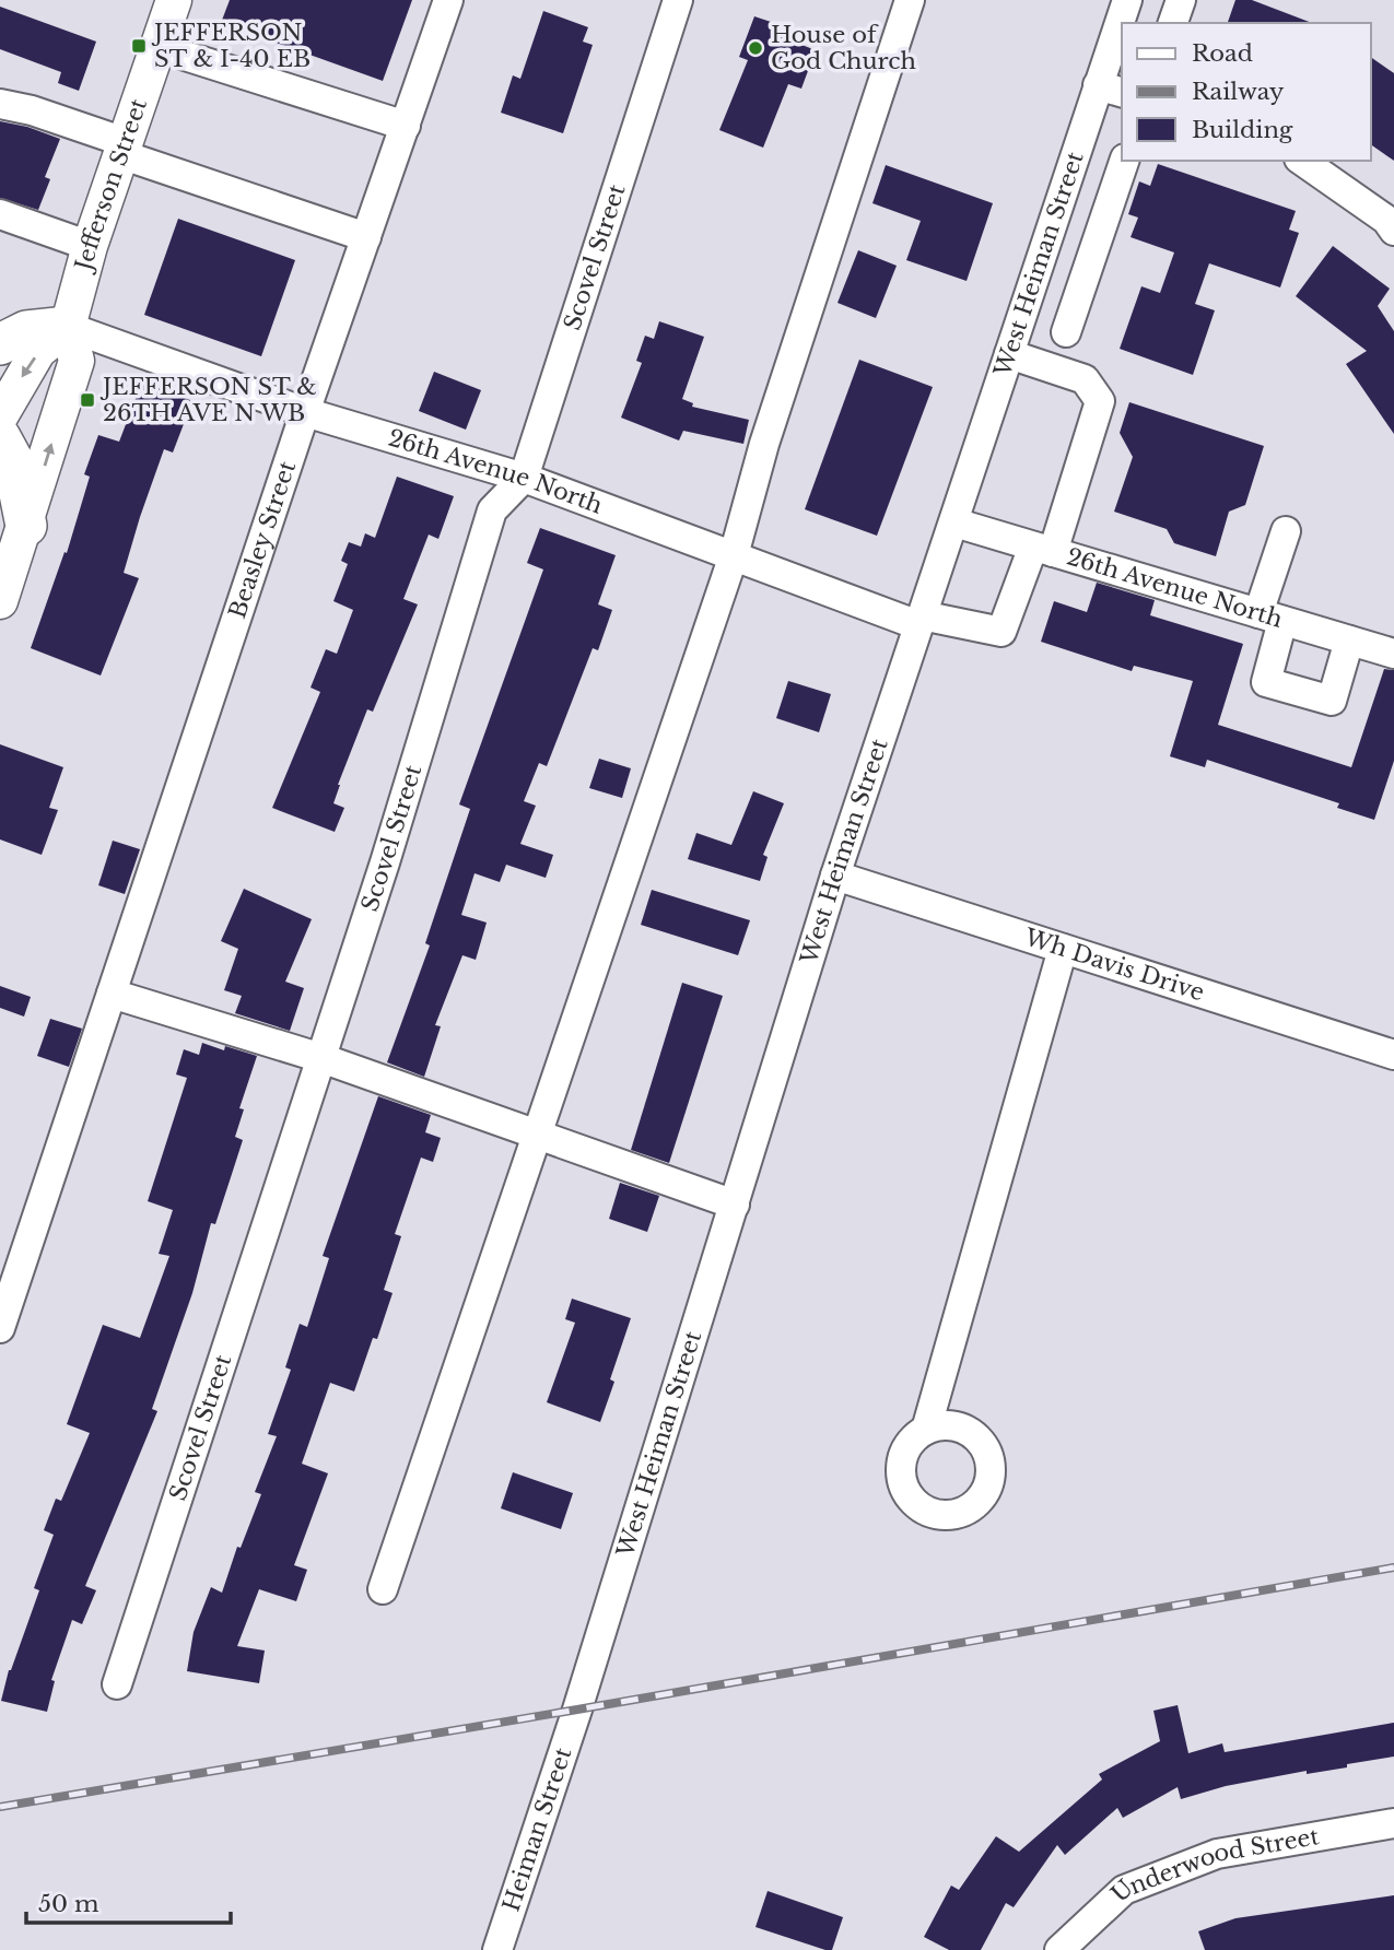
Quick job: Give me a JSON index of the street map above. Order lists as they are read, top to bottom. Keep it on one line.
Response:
{"streets":{"main road":["Jefferson Street"],"street":["Scovel Street","West Heiman Street","26th Avenue North","Beasley Street","Wh Davis Drive","Heiman Street","Underwood Street"]},"crossings":[["Jefferson Street","26th Avenue North"],["Scovel Street","26th Avenue North"],["West Heiman Street","26th Avenue North"],["West Heiman Street","Wh Davis Drive"],["West Heiman Street","Heiman Street"],["26th Avenue North","Beasley Street"]],"places":{"transit":["JEFFERSON ST & I-40 EB","JEFFERSON ST & 26TH AVE N WB"],"other":["House of God Church"]},"legend":["Road","Railway","Building"],"scale_bar":"50 m"}
